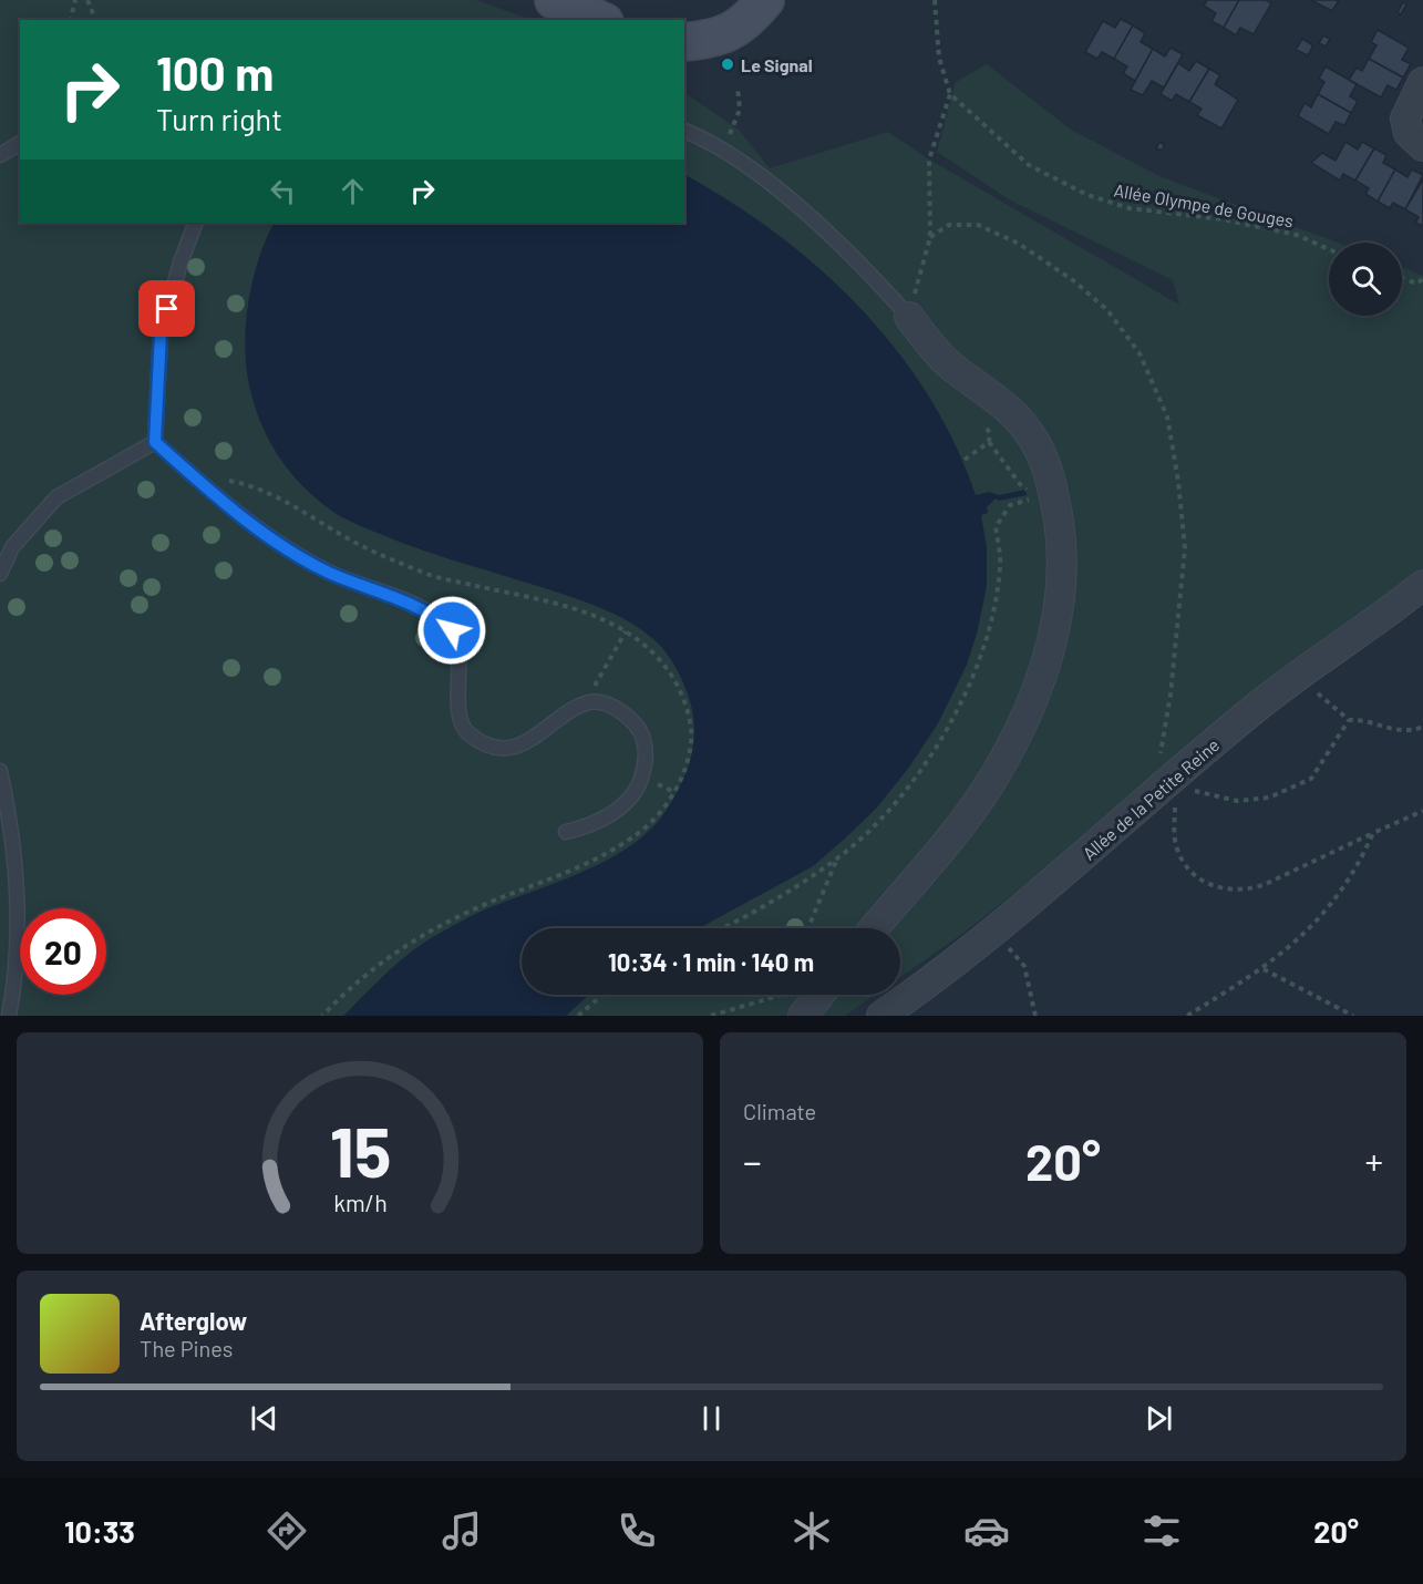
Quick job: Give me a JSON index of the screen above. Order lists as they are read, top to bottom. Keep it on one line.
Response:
{"streets":{"street":["Allée de la Petite Reine"],"path":["Allée Olympe de Gouges"]},"places":["Le Signal"],"page":{"turn":["100 m","Turn right"],"limit":"20","trip":"10:34 · 1 min · 140 m","tile":"Climate","heat":["−","20°","+"],"song":["Afterglow","The Pines"],"tabs":["10:33","20°"],"gauge":["15","km/h"]}}
